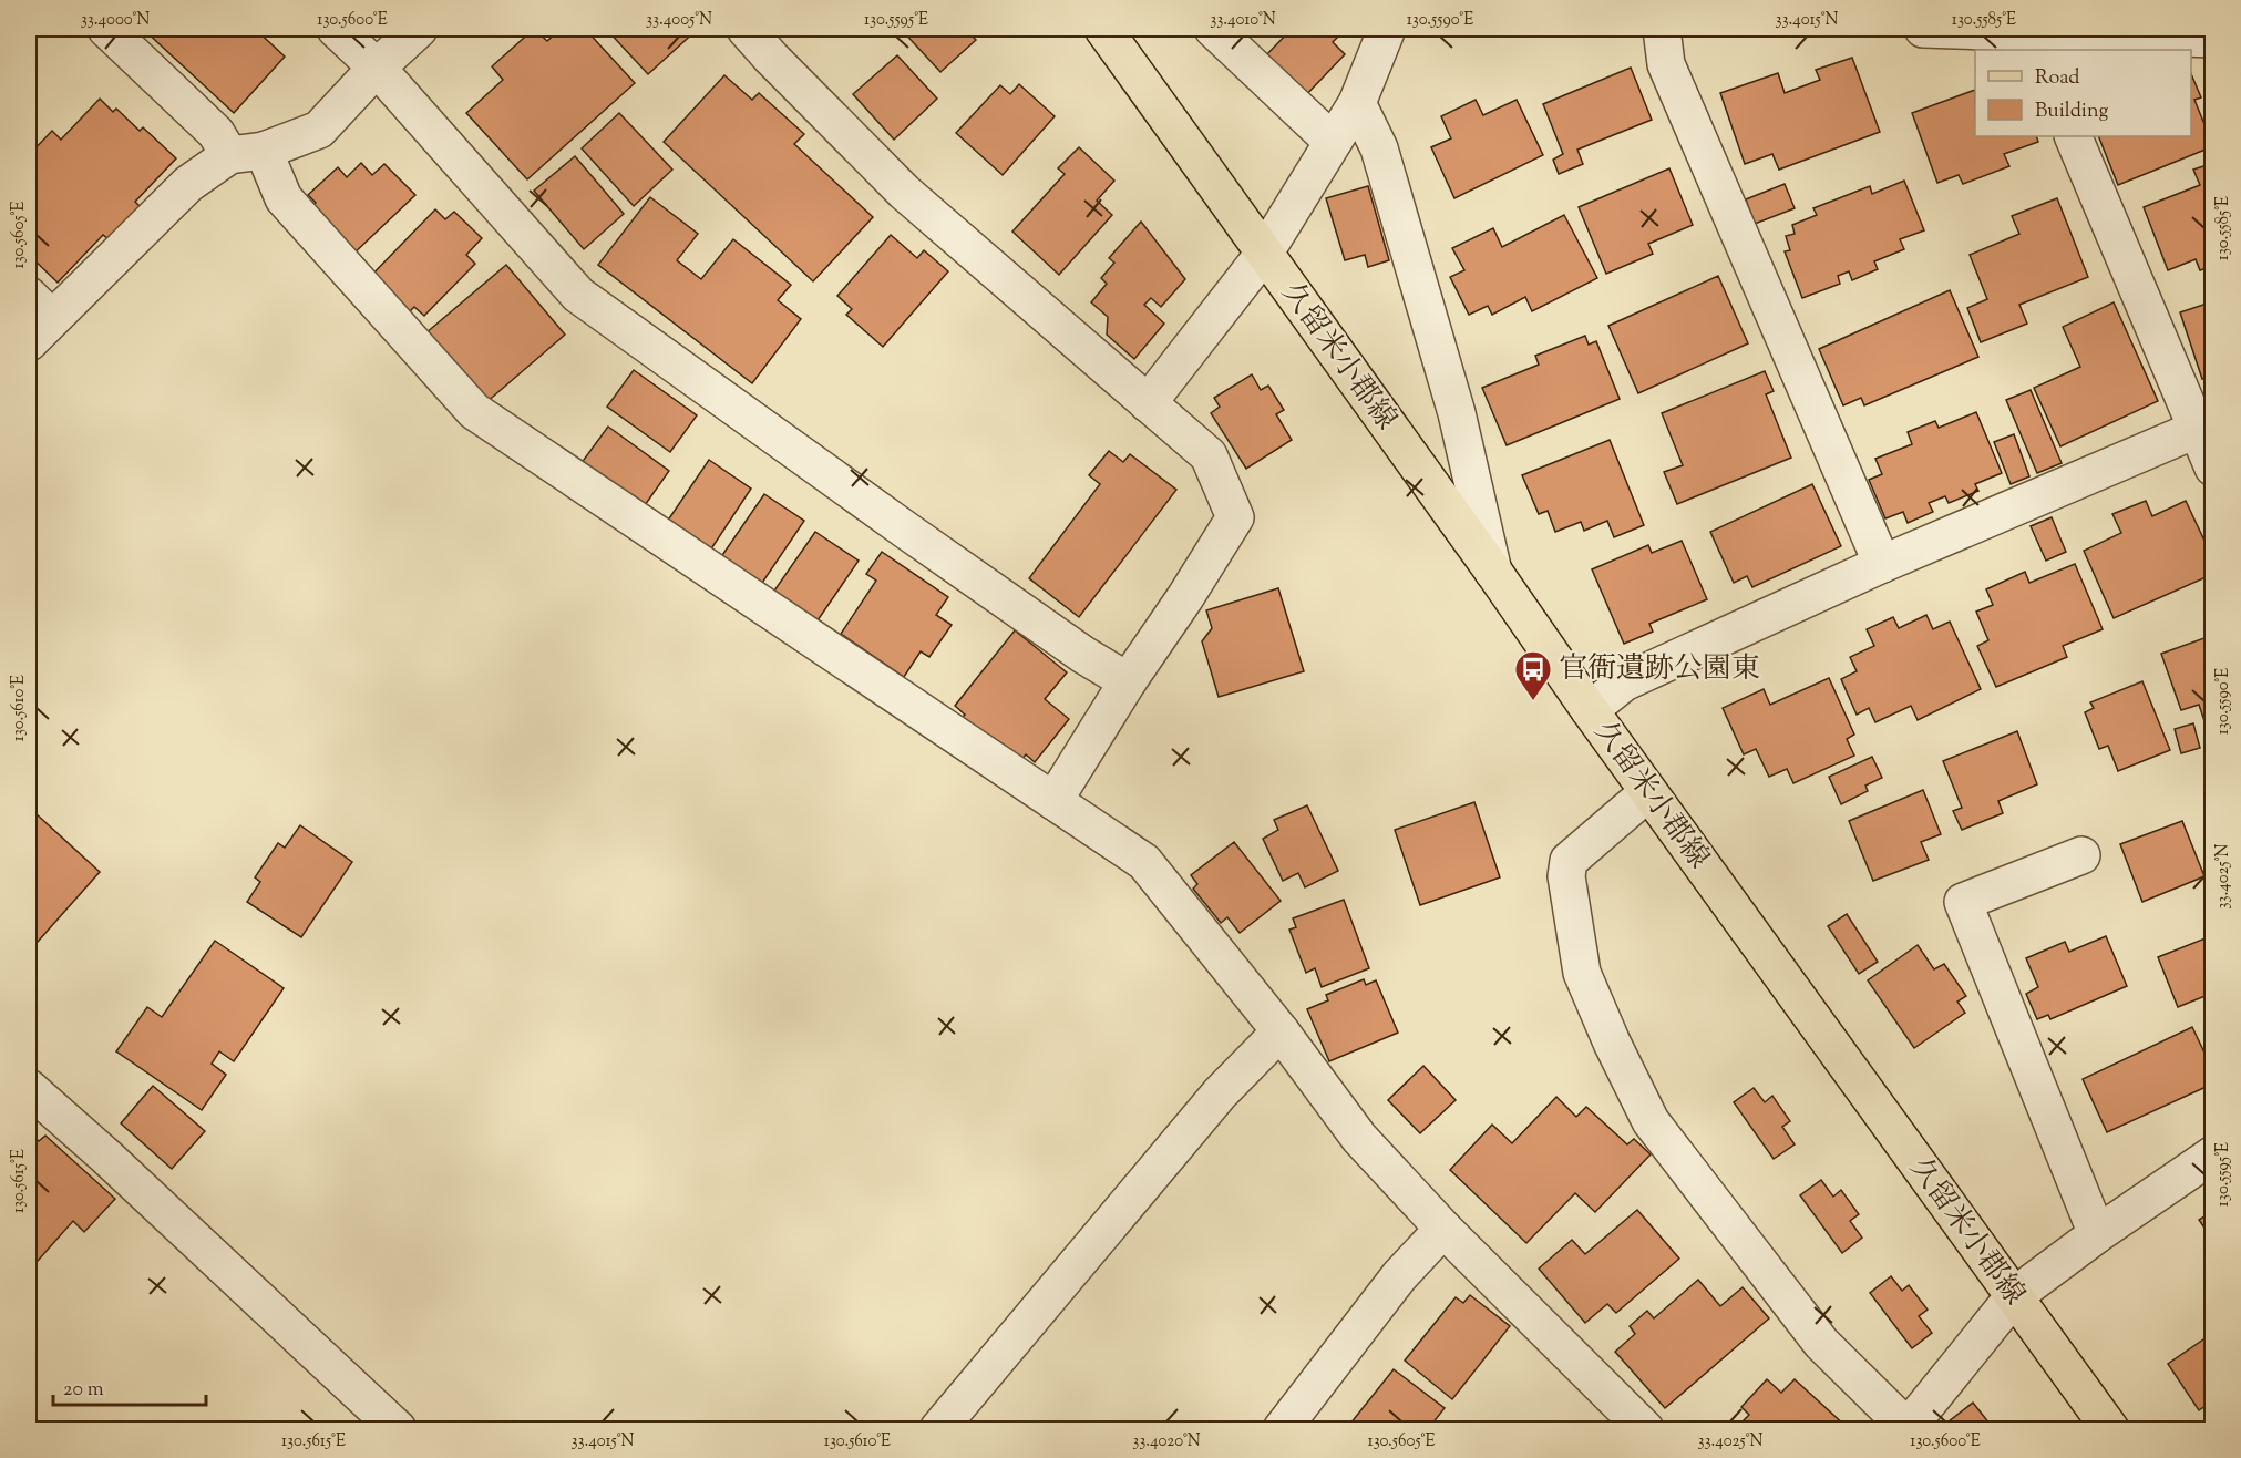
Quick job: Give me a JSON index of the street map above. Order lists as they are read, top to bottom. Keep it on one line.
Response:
{"streets":{"main road":["久留米小郡線"]},"places":{"bus stop":["官衙遺跡公園東"]},"legend":["Road","Building"],"scale_bar":"20 m","coordinates":["33.4000°N","130.5600°E","33.4005°N","130.5595°E","33.4010°N","130.5590°E","33.4015°N","130.5585°E","130.5605°E","130.5610°E","33.4025°N","130.5615°E","33.4020°N"]}
